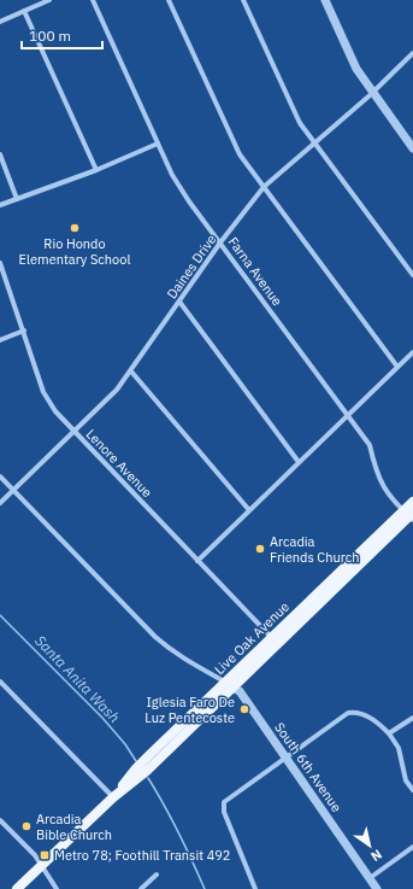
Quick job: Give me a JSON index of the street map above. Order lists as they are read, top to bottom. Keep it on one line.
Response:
{"streets":{"main road":["Live Oak Avenue"],"street":["Daines Drive","Farna Avenue","Lenore Avenue","South 6th Avenue"]},"crossings":[["Daines Drive","Farna Avenue"],["Daines Drive","Lenore Avenue"],["Farna Avenue","Live Oak Avenue"],["Lenore Avenue","Live Oak Avenue"],["Live Oak Avenue","South 6th Avenue"]],"water":["Santa Anita Wash"],"places":{"other":["Rio Hondo Elementary School","Arcadia Friends Church","Iglesia Faro De Luz Pentecoste","Arcadia Bible Church"],"transit":["Metro 78; Foothill Transit 492"]},"scale_bar":"100 m","north":"bottom right"}
